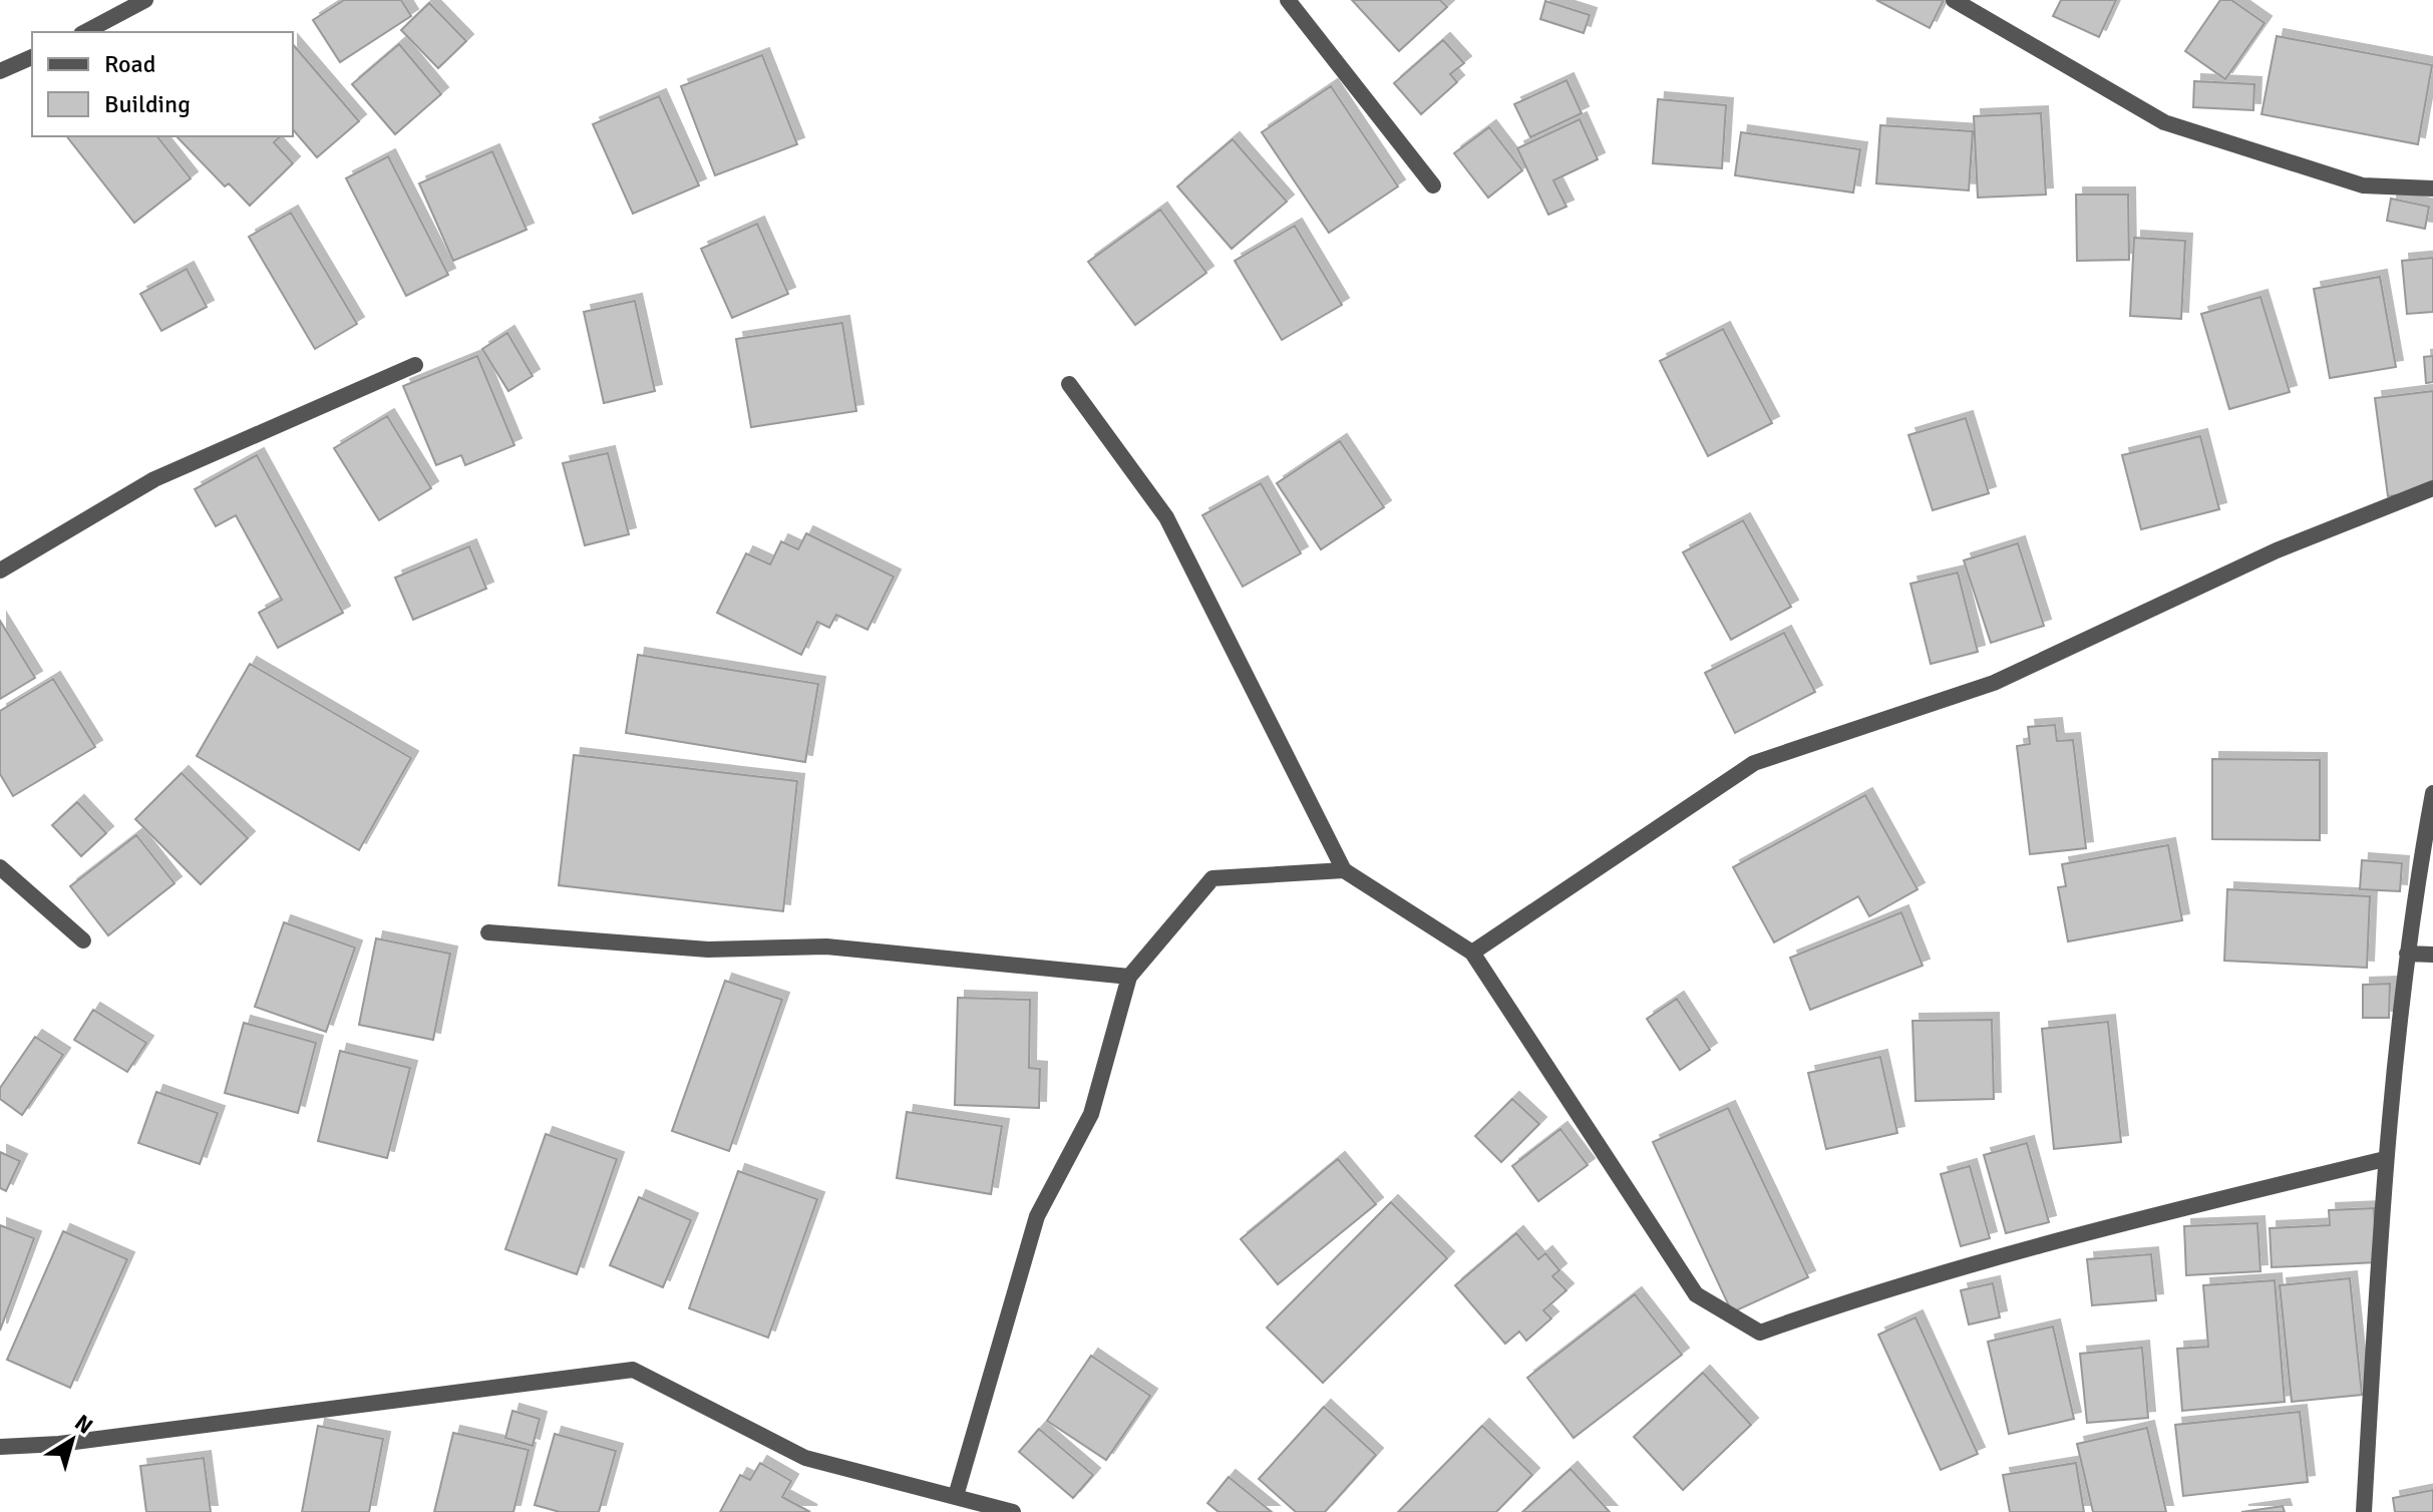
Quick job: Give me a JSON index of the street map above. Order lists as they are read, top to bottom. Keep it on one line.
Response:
{"legend":["Road","Building"],"north":"top right"}
